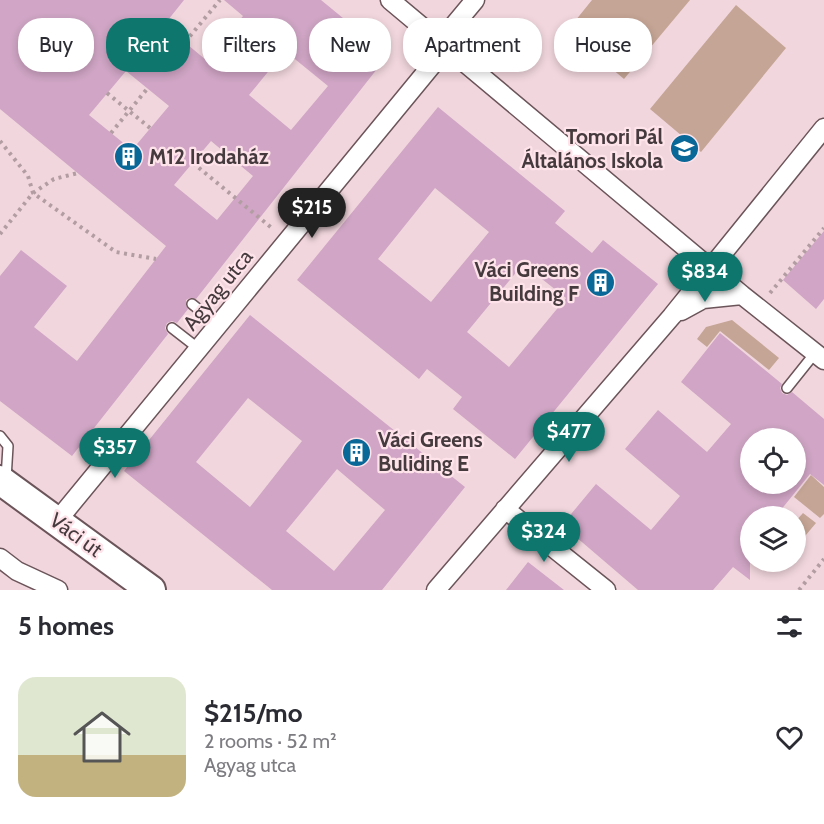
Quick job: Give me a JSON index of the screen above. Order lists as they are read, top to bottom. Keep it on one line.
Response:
{"streets":{"main road":["Váci út"],"street":["Agyag utca"]},"crossings":[["Agyag utca","Váci út"]],"places":{"school or university":["Tomori Pál Általános Iskola"],"building":["M12 Irodaház","Váci Greens Building F","Váci Greens Buliding E"]},"page":{"chip":["Buy","Rent","Filters","New","Apartment","House"],"price":["$215","$834","$477","$357","$324"],"heading":"5 homes","list":[{"name":"$215/mo","note":"2 rooms · 52 m² · Agyag utca"}]}}
